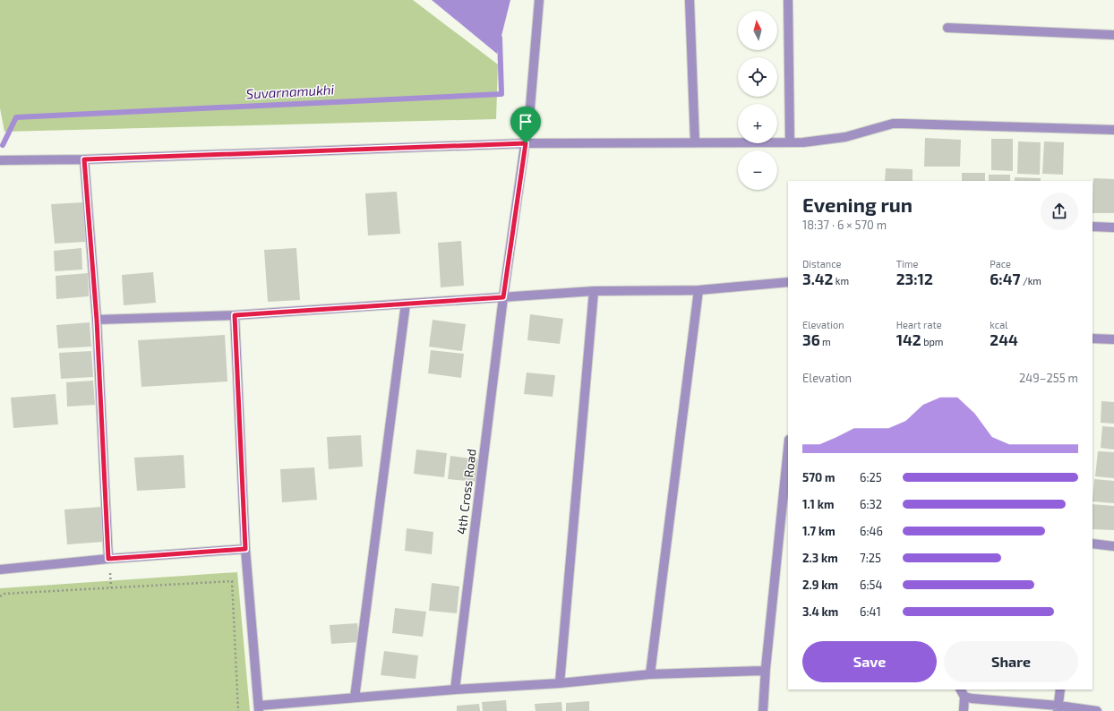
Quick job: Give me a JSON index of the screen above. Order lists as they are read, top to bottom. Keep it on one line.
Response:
{"streets":{"street":["4th Cross Road"]},"water":["Suvarnamukhi"],"north":"top","page":{"map_buttons":["+","−"],"heading":["Evening run","18:37 · 6 × 570 m"],"stats":[["Distance","3.42 km"],["Time","23:12"],["Pace","6:47 /km"],["Elevation","36 m"],["Heart rate","142 bpm"],["kcal","244"]],"chart":["Elevation","249–255 m"],"list":[{"name":"570 m","note":"6:25"},{"name":"1.1 km","note":"6:32"},{"name":"1.7 km","note":"6:46"},{"name":"2.3 km","note":"7:25"},{"name":"2.9 km","note":"6:54"},{"name":"3.4 km","note":"6:41"}],"buttons":["Save","Share"]}}
